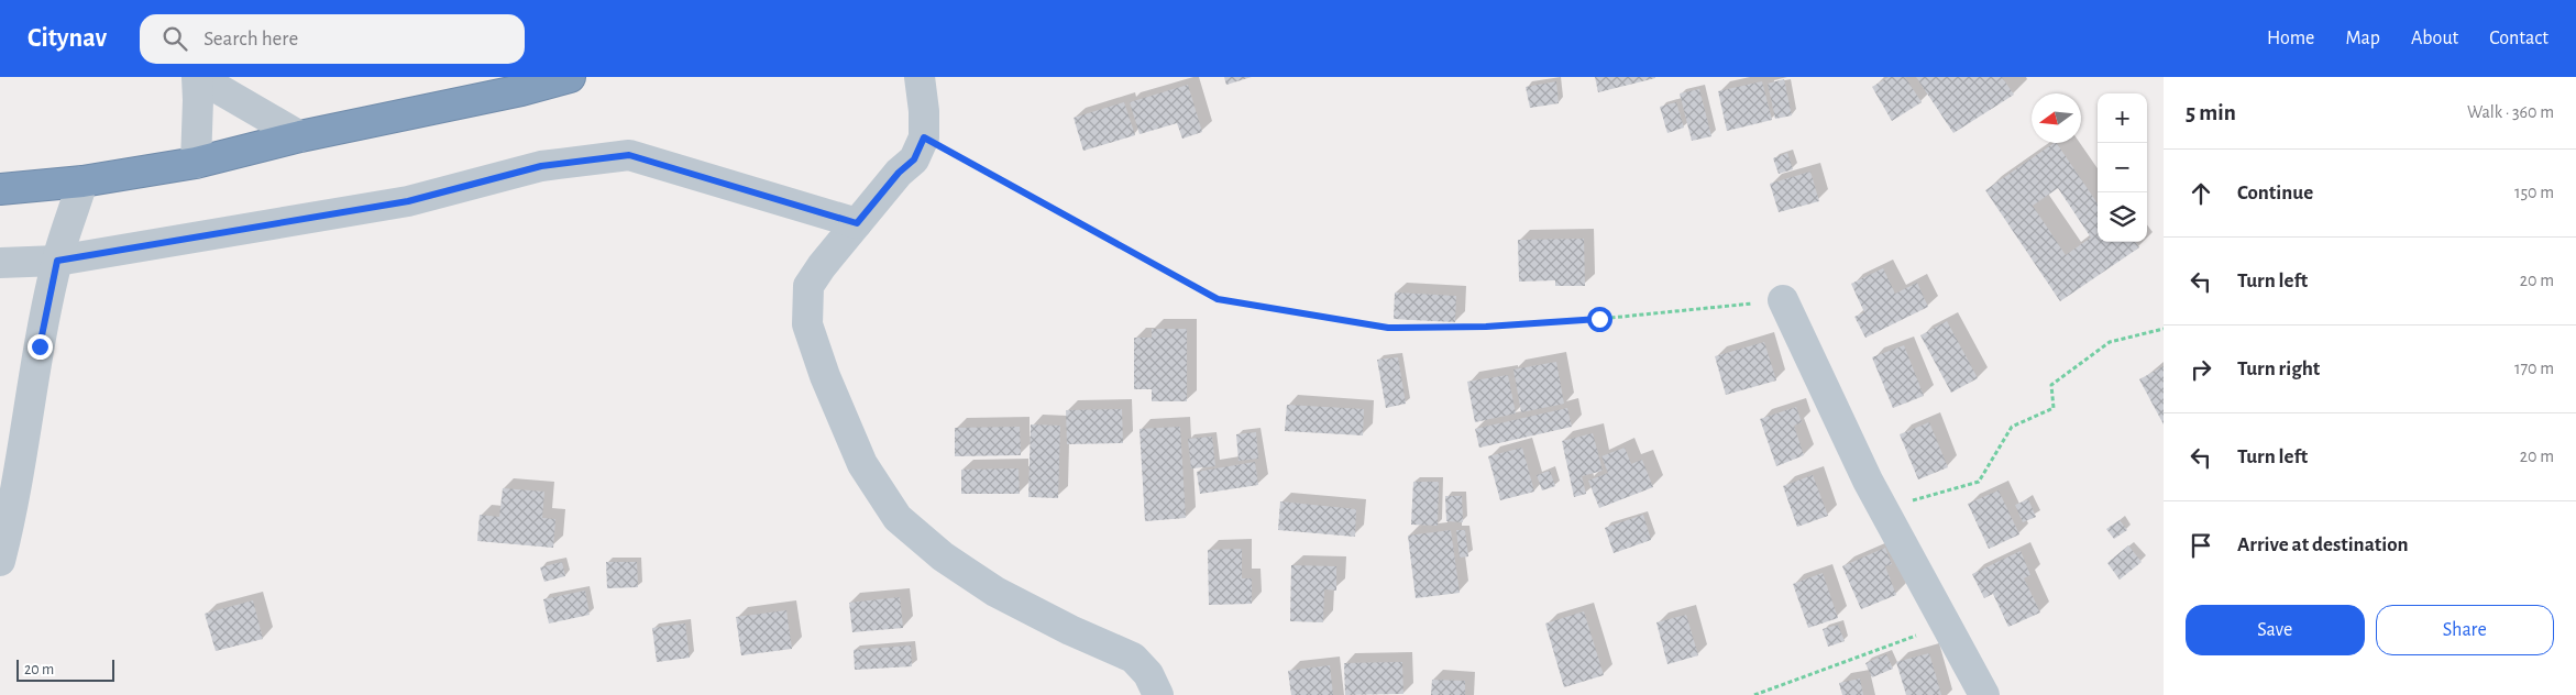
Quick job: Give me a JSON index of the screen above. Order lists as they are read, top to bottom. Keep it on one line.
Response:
{"scale_bar":"20 m","north":"left","page":{"header":"Citynav","search":"Search here","nav":["Home","Map","About","Contact"],"heading":["5 min","Walk · 360 m"],"map_buttons":["+","−"],"list":[["Continue","150 m"],["Turn left","20 m"],["Turn right","170 m"],["Turn left","20 m"],"Arrive at destination"],"buttons":["Save","Share"],"scale":"20 m"}}
